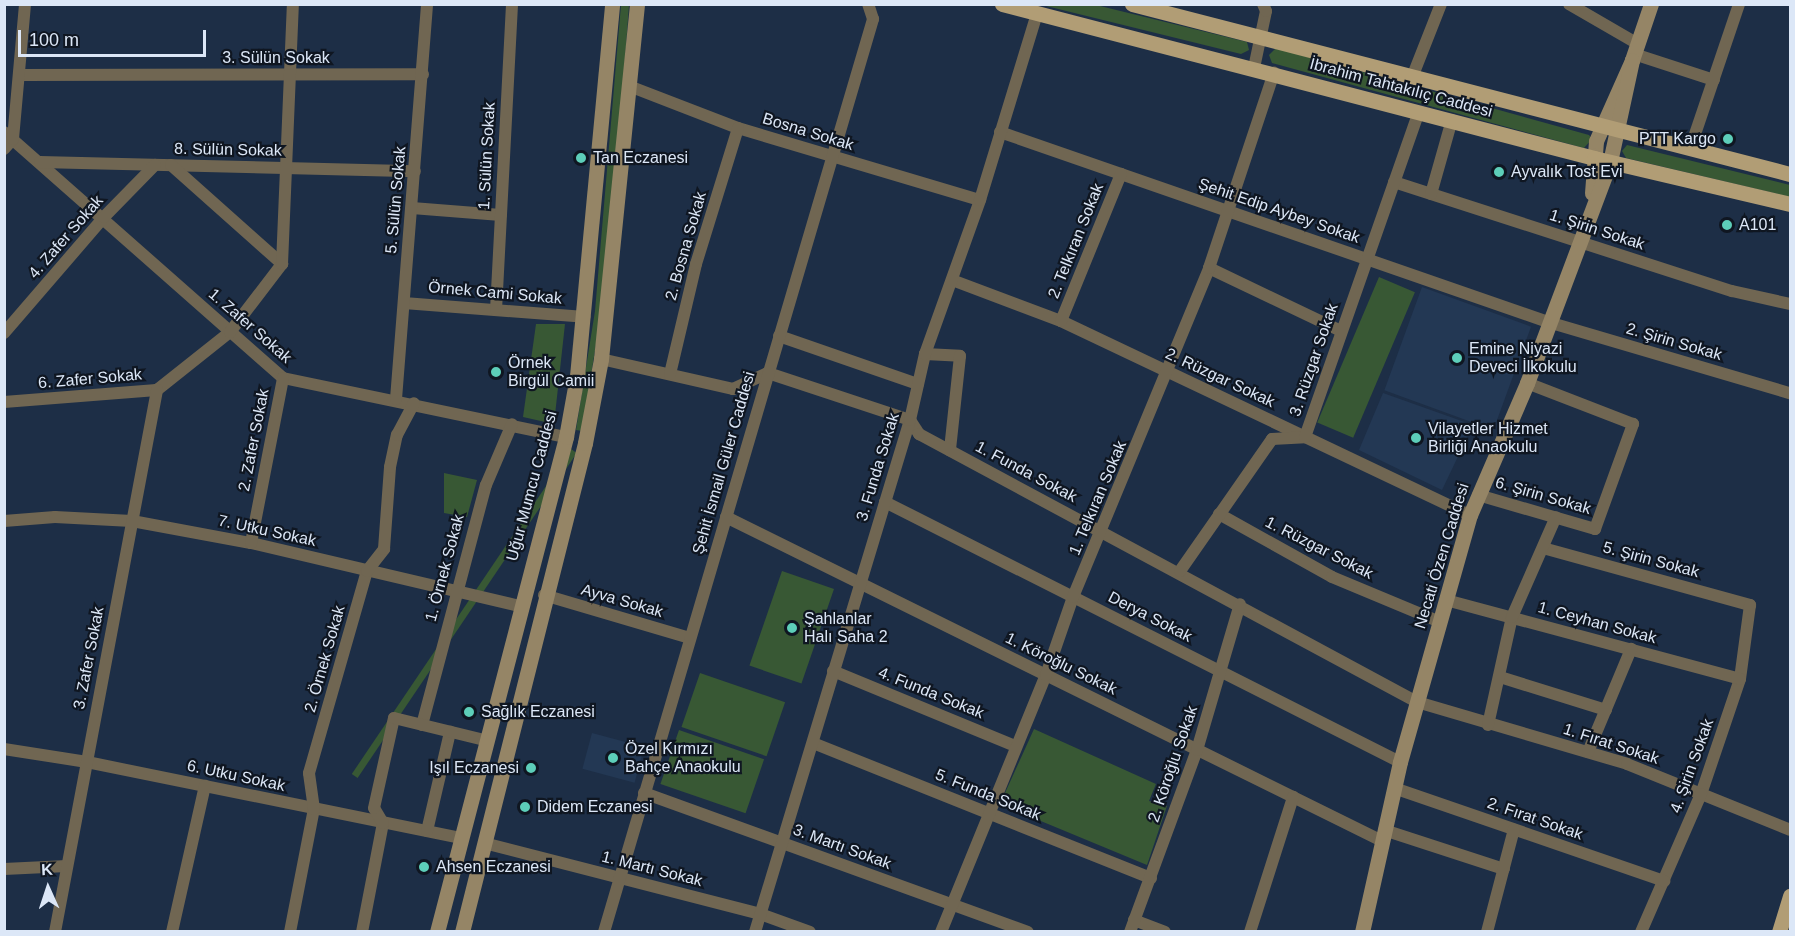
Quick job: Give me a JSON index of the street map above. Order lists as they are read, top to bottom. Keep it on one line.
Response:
{"streets":{"main road":["İbrahim Tahtakılıç Caddesi"],"street":["3. Sülün Sokak","Bosna Sokak","8. Sülün Sokak","1. Sülün Sokak","5. Sülün Sokak","Şehit Edip Aybey Sokak","1. Şirin Sokak","4. Zafer Sokak","2. Telkıran Sokak","2. Bosna Sokak","Örnek Cami Sokak","1. Zafer Sokak","2. Şirin Sokak","3. Rüzgar Sokak","2. Rüzgar Sokak","6. Zafer Sokak","2. Zafer Sokak","Şehit İsmail Güler Caddesi","3. Funda Sokak","1. Funda Sokak","Uğur Mumcu Caddesi","6. Şirin Sokak","1. Telkıran Sokak","7. Utku Sokak","1. Rüzgar Sokak","Necati Özen Caddesi","5. Şirin Sokak","1. Örnek Sokak","Ayva Sokak","Derya Sokak","1. Ceyhan Sokak","3. Zafer Sokak","2. Örnek Sokak","1. Köroğlu Sokak","4. Funda Sokak","1. Fırat Sokak","2. Köroğlu Sokak","4. Şirin Sokak","6. Utku Sokak","5. Funda Sokak","2. Fırat Sokak","3. Martı Sokak","1. Martı Sokak"]},"crossings":[["3. Sülün Sokak","5. Sülün Sokak"],["İbrahim Tahtakılıç Caddesi","3. Rüzgar Sokak"],["İbrahim Tahtakılıç Caddesi","3. Funda Sokak"],["İbrahim Tahtakılıç Caddesi","1. Telkıran Sokak"],["İbrahim Tahtakılıç Caddesi","Necati Özen Caddesi"],["Bosna Sokak","2. Bosna Sokak"],["Bosna Sokak","Şehit İsmail Güler Caddesi"],["Bosna Sokak","3. Funda Sokak"],["8. Sülün Sokak","5. Sülün Sokak"],["8. Sülün Sokak","4. Zafer Sokak"],["8. Sülün Sokak","1. Zafer Sokak"],["1. Sülün Sokak","Örnek Cami Sokak"],["5. Sülün Sokak","Örnek Cami Sokak"],["5. Sülün Sokak","1. Zafer Sokak"],["Şehit Edip Aybey Sokak","2. Telkıran Sokak"],["Şehit Edip Aybey Sokak","2. Şirin Sokak"],["Şehit Edip Aybey Sokak","3. Rüzgar Sokak"],["Şehit Edip Aybey Sokak","3. Funda Sokak"],["Şehit Edip Aybey Sokak","1. Telkıran Sokak"],["Şehit Edip Aybey Sokak","Necati Özen Caddesi"],["1. Şirin Sokak","3. Rüzgar Sokak"],["1. Şirin Sokak","Necati Özen Caddesi"],["4. Zafer Sokak","1. Zafer Sokak"],["2. Telkıran Sokak","2. Rüzgar Sokak"],["Örnek Cami Sokak","Uğur Mumcu Caddesi"],["1. Zafer Sokak","6. Zafer Sokak"],["1. Zafer Sokak","2. Zafer Sokak"],["1. Zafer Sokak","Uğur Mumcu Caddesi"],["1. Zafer Sokak","1. Örnek Sokak"],["1. Zafer Sokak","2. Örnek Sokak"],["2. Şirin Sokak","Necati Özen Caddesi"],["3. Rüzgar Sokak","2. Rüzgar Sokak"],["3. Rüzgar Sokak","1. Funda Sokak"],["3. Rüzgar Sokak","1. Rüzgar Sokak"],["2. Rüzgar Sokak","3. Funda Sokak"],["2. Rüzgar Sokak","1. Telkıran Sokak"],["2. Rüzgar Sokak","Necati Özen Caddesi"],["6. Zafer Sokak","3. Zafer Sokak"],["2. Zafer Sokak","7. Utku Sokak"],["Şehit İsmail Güler Caddesi","1. Funda Sokak"],["Şehit İsmail Güler Caddesi","Ayva Sokak"],["Şehit İsmail Güler Caddesi","1. Köroğlu Sokak"],["Şehit İsmail Güler Caddesi","3. Martı Sokak"],["Şehit İsmail Güler Caddesi","1. Martı Sokak"],["3. Funda Sokak","1. Funda Sokak"],["3. Funda Sokak","Derya Sokak"],["3. Funda Sokak","1. Köroğlu Sokak"],["3. Funda Sokak","4. Funda Sokak"],["3. Funda Sokak","5. Funda Sokak"],["3. Funda Sokak","3. Martı Sokak"],["3. Funda Sokak","1. Martı Sokak"],["1. Funda Sokak","1. Telkıran Sokak"],["1. Funda Sokak","Necati Özen Caddesi"],["1. Funda Sokak","1. Fırat Sokak"],["1. Funda Sokak","2. Köroğlu Sokak"],["Uğur Mumcu Caddesi","7. Utku Sokak"],["Uğur Mumcu Caddesi","6. Utku Sokak"],["6. Şirin Sokak","Necati Özen Caddesi"],["1. Telkıran Sokak","Derya Sokak"],["1. Telkıran Sokak","1. Köroğlu Sokak"],["1. Telkıran Sokak","4. Funda Sokak"],["1. Telkıran Sokak","5. Funda Sokak"],["1. Telkıran Sokak","3. Martı Sokak"],["7. Utku Sokak","1. Örnek Sokak"],["7. Utku Sokak","3. Zafer Sokak"],["7. Utku Sokak","2. Örnek Sokak"],["1. Rüzgar Sokak","Necati Özen Caddesi"],["Necati Özen Caddesi","Derya Sokak"],["Necati Özen Caddesi","1. Ceyhan Sokak"],["Necati Özen Caddesi","1. Köroğlu Sokak"],["Necati Özen Caddesi","1. Fırat Sokak"],["Necati Özen Caddesi","2. Fırat Sokak"],["5. Şirin Sokak","4. Şirin Sokak"],["Derya Sokak","2. Köroğlu Sokak"],["1. Ceyhan Sokak","4. Şirin Sokak"],["3. Zafer Sokak","6. Utku Sokak"],["2. Örnek Sokak","6. Utku Sokak"],["1. Köroğlu Sokak","2. Köroğlu Sokak"],["1. Fırat Sokak","4. Şirin Sokak"],["2. Köroğlu Sokak","5. Funda Sokak"],["4. Şirin Sokak","2. Fırat Sokak"]],"places":["PTT Kargo","Tan Eczanesi","Ayvalık Tost Evi","A101","Emine Niyazi Deveci İlkokulu","Örnek Birgül Camii","Vilayetler Hizmet Birliği Anaokulu","Şahlanlar Halı Saha 2","Sağlık Eczanesi","Özel Kırmızı Bahçe Anaokulu","Işıl Eczanesi","Didem Eczanesi","Ahsen Eczanesi"],"scale_bar":"100 m","north":"top"}
